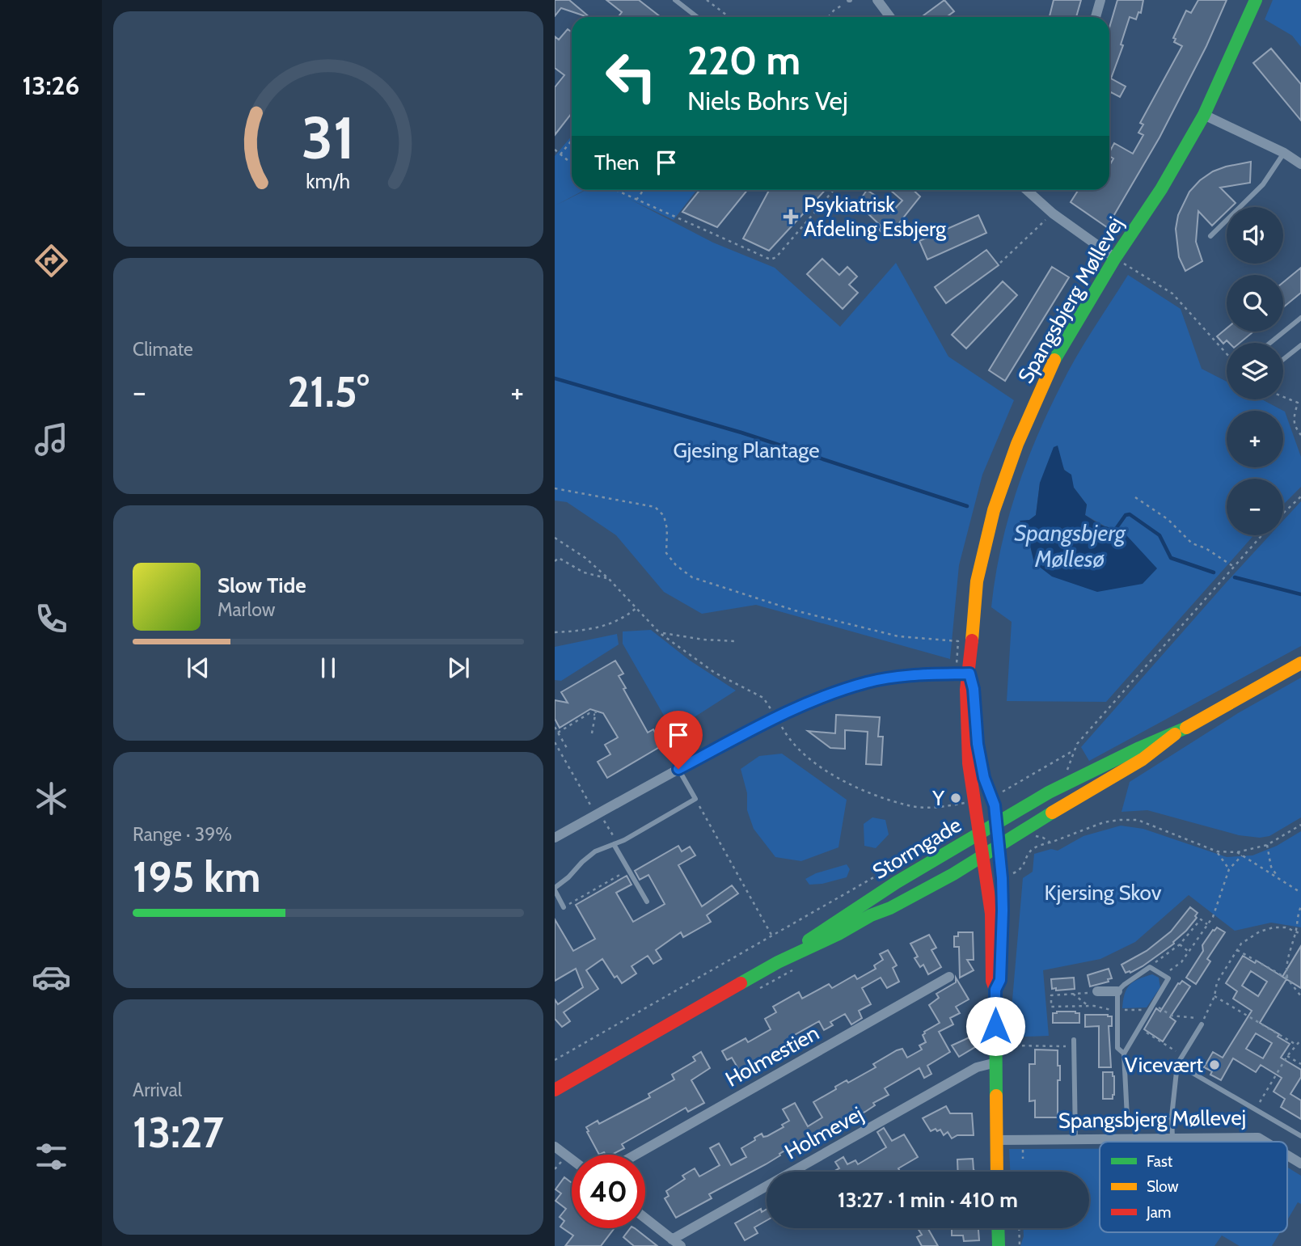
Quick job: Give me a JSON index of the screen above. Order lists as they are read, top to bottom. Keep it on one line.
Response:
{"streets":{"street":["Spangsbjerg Møllevej","Stormgade","Holmestien","Holmevej"]},"crossings":[["Spangsbjerg Møllevej","Stormgade"],["Spangsbjerg Møllevej","Holmevej"]],"water":["Spangsbjerg Møllesø"],"parks":["Gjesing Plantage","Kjersing Skov"],"places":{"health":["Psykiatrisk Afdeling Esbjerg"],"other":["Y","Vicevært"]},"legend":["Fast","Slow","Jam"],"page":{"tabs":"13:26","turn":["220 m","Niels Bohrs Vej"],"then":"Then","map_buttons":["+","−"],"tile":["Climate",["Range · 39%","195 km"],["Arrival","13:27"]],"heat":["−","21.5°","+"],"song":["Slow Tide","Marlow"],"limit":"40","trip":"13:27 · 1 min · 410 m","gauge":["31","km/h"]}}
